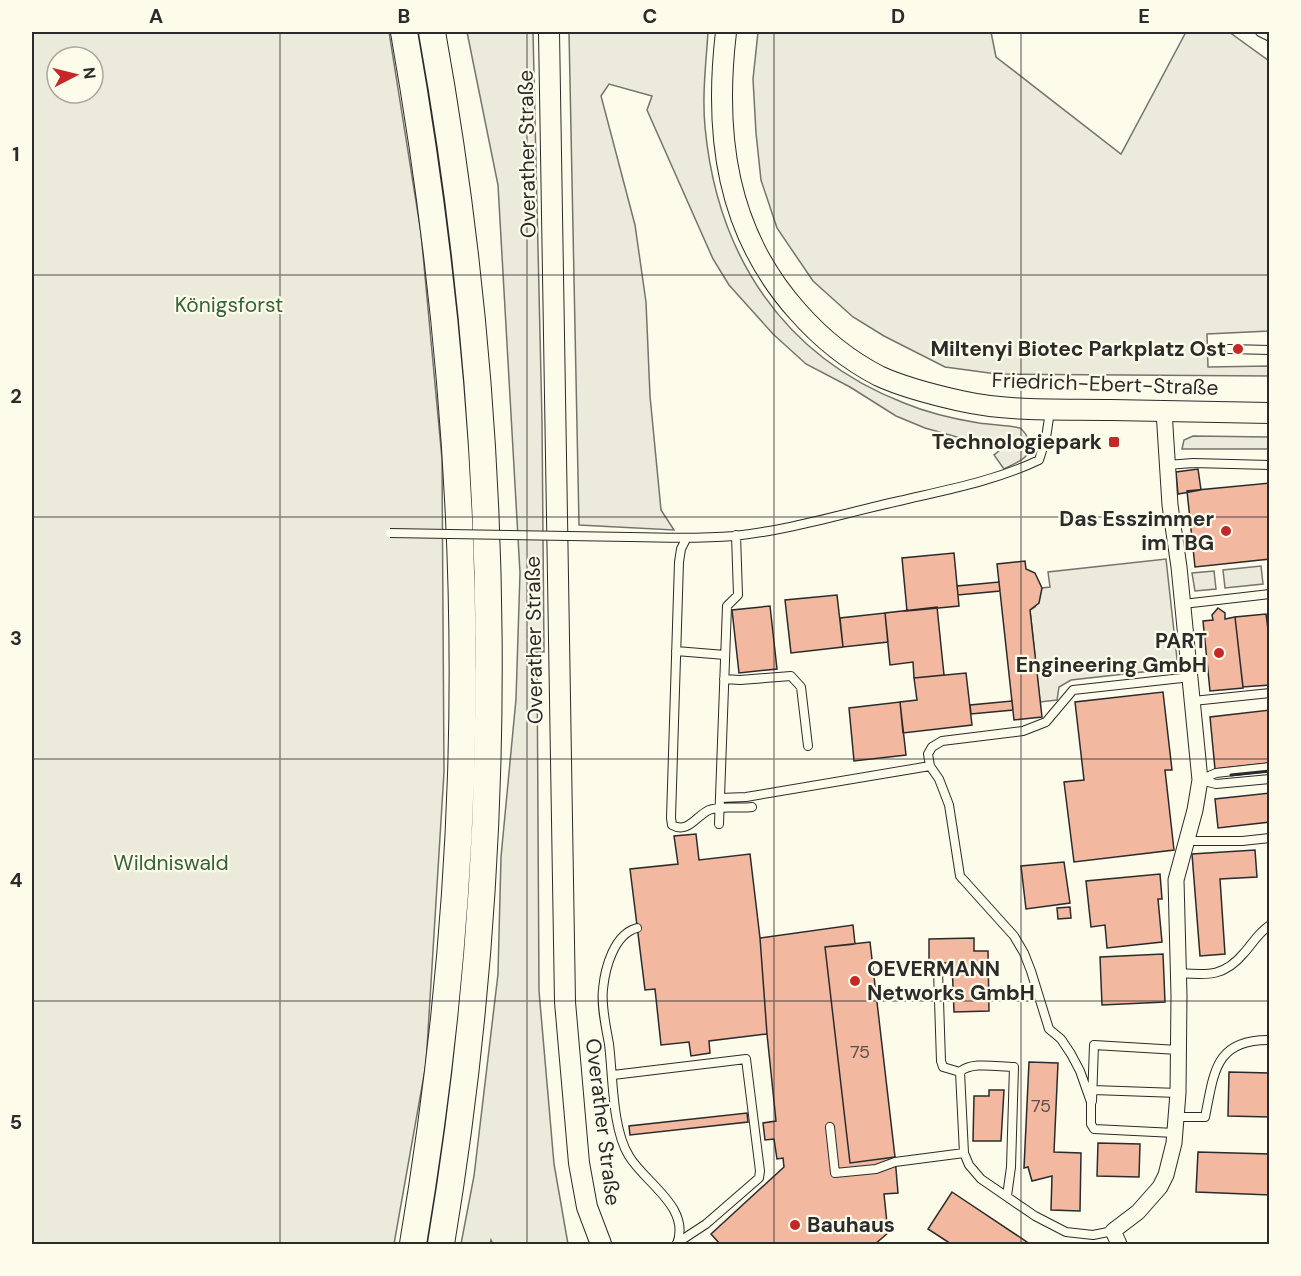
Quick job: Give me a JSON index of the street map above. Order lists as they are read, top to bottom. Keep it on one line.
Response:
{"streets":{"main road":["Overather Straße","Friedrich-Ebert-Straße"]},"parks":["Königsforst","Wildniswald"],"places":{"other":["Miltenyi Biotec Parkplatz Ost","Das Esszimmer im TBG","PART Engineering GmbH","OEVERMANN Networks GmbH","Bauhaus"],"transit":["Technologiepark"]},"house_numbers":["75","75"],"north":"right","grid":{"columns":["A","B","C","D","E"],"rows":["1","2","3","4","5"]}}
